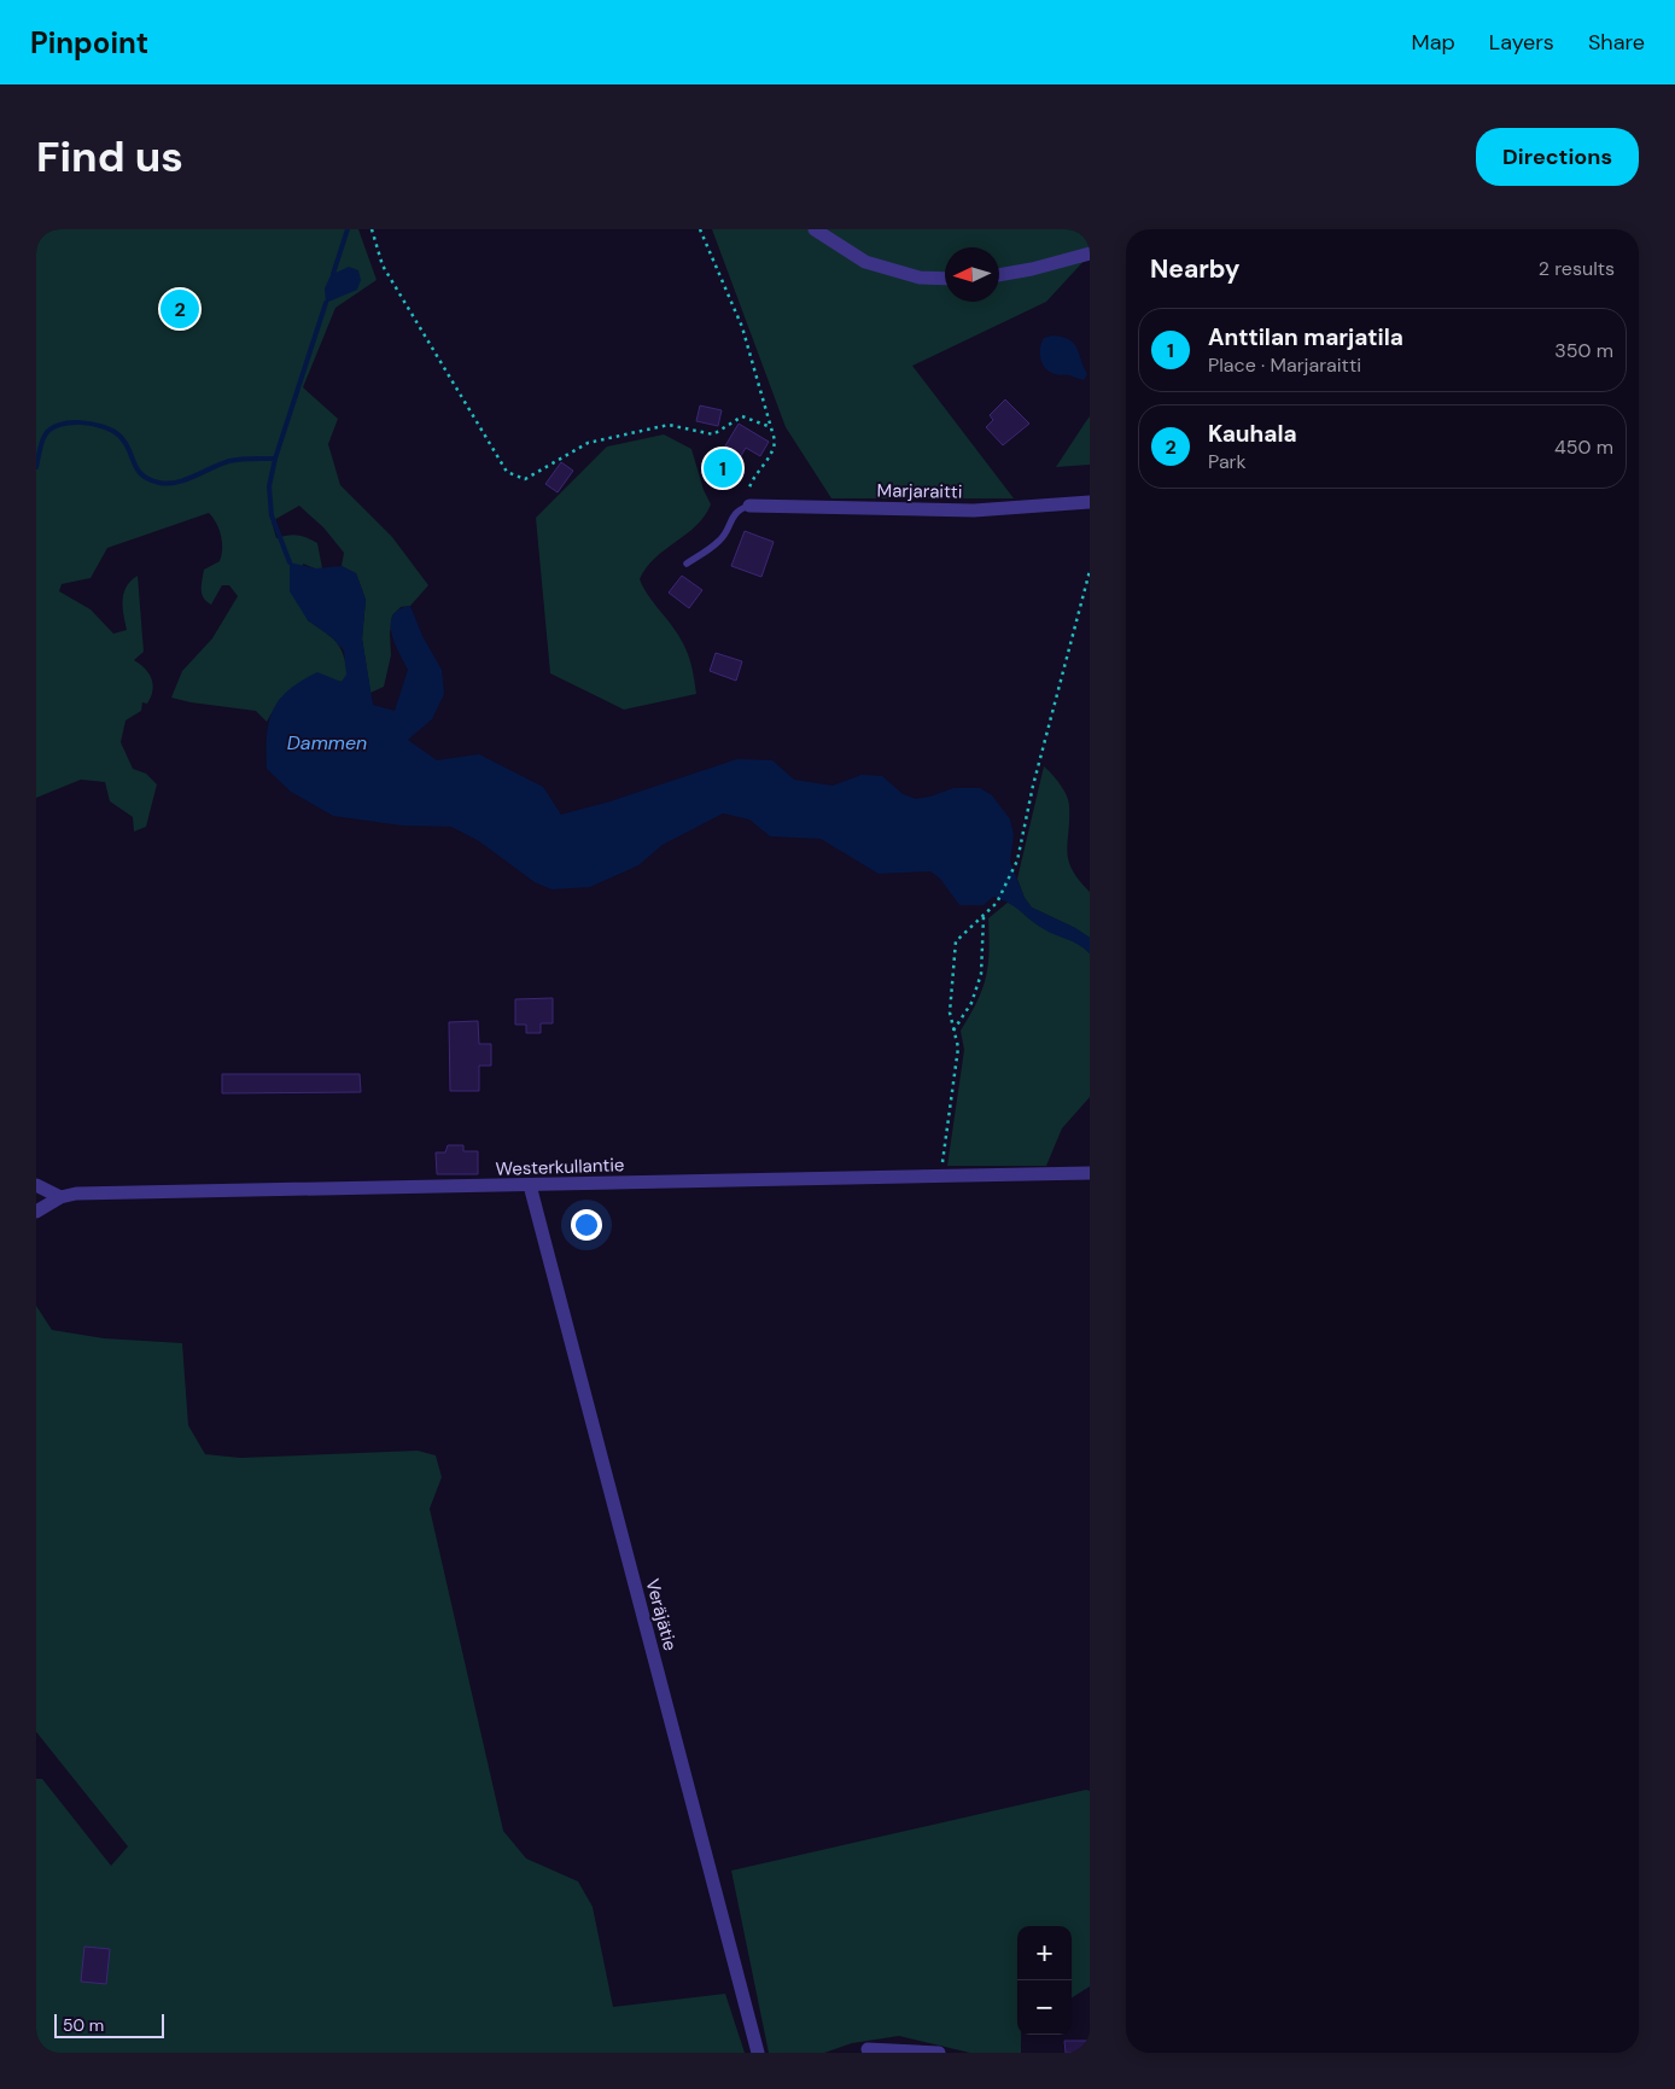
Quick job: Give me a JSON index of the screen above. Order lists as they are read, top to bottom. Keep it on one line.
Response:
{"streets":{"street":["Marjaraitti","Westerkullantie","Veräjätie"]},"crossings":[["Westerkullantie","Veräjätie"]],"water":["Dammen"],"scale_bar":"50 m","north":"left","page":{"header":"Pinpoint","nav":["Map","Layers","Share"],"buttons":"Directions","title":"Find us","heading":["Nearby","2 results"],"pins":["2","1"],"list":[{"mark":"1","name":"Anttilan marjatila","note":"Place · Marjaraitti","value":"350 m"},{"mark":"2","name":"Kauhala","note":"Park","value":"450 m"}],"map_buttons":["+","−"],"scale":"50 m"}}
